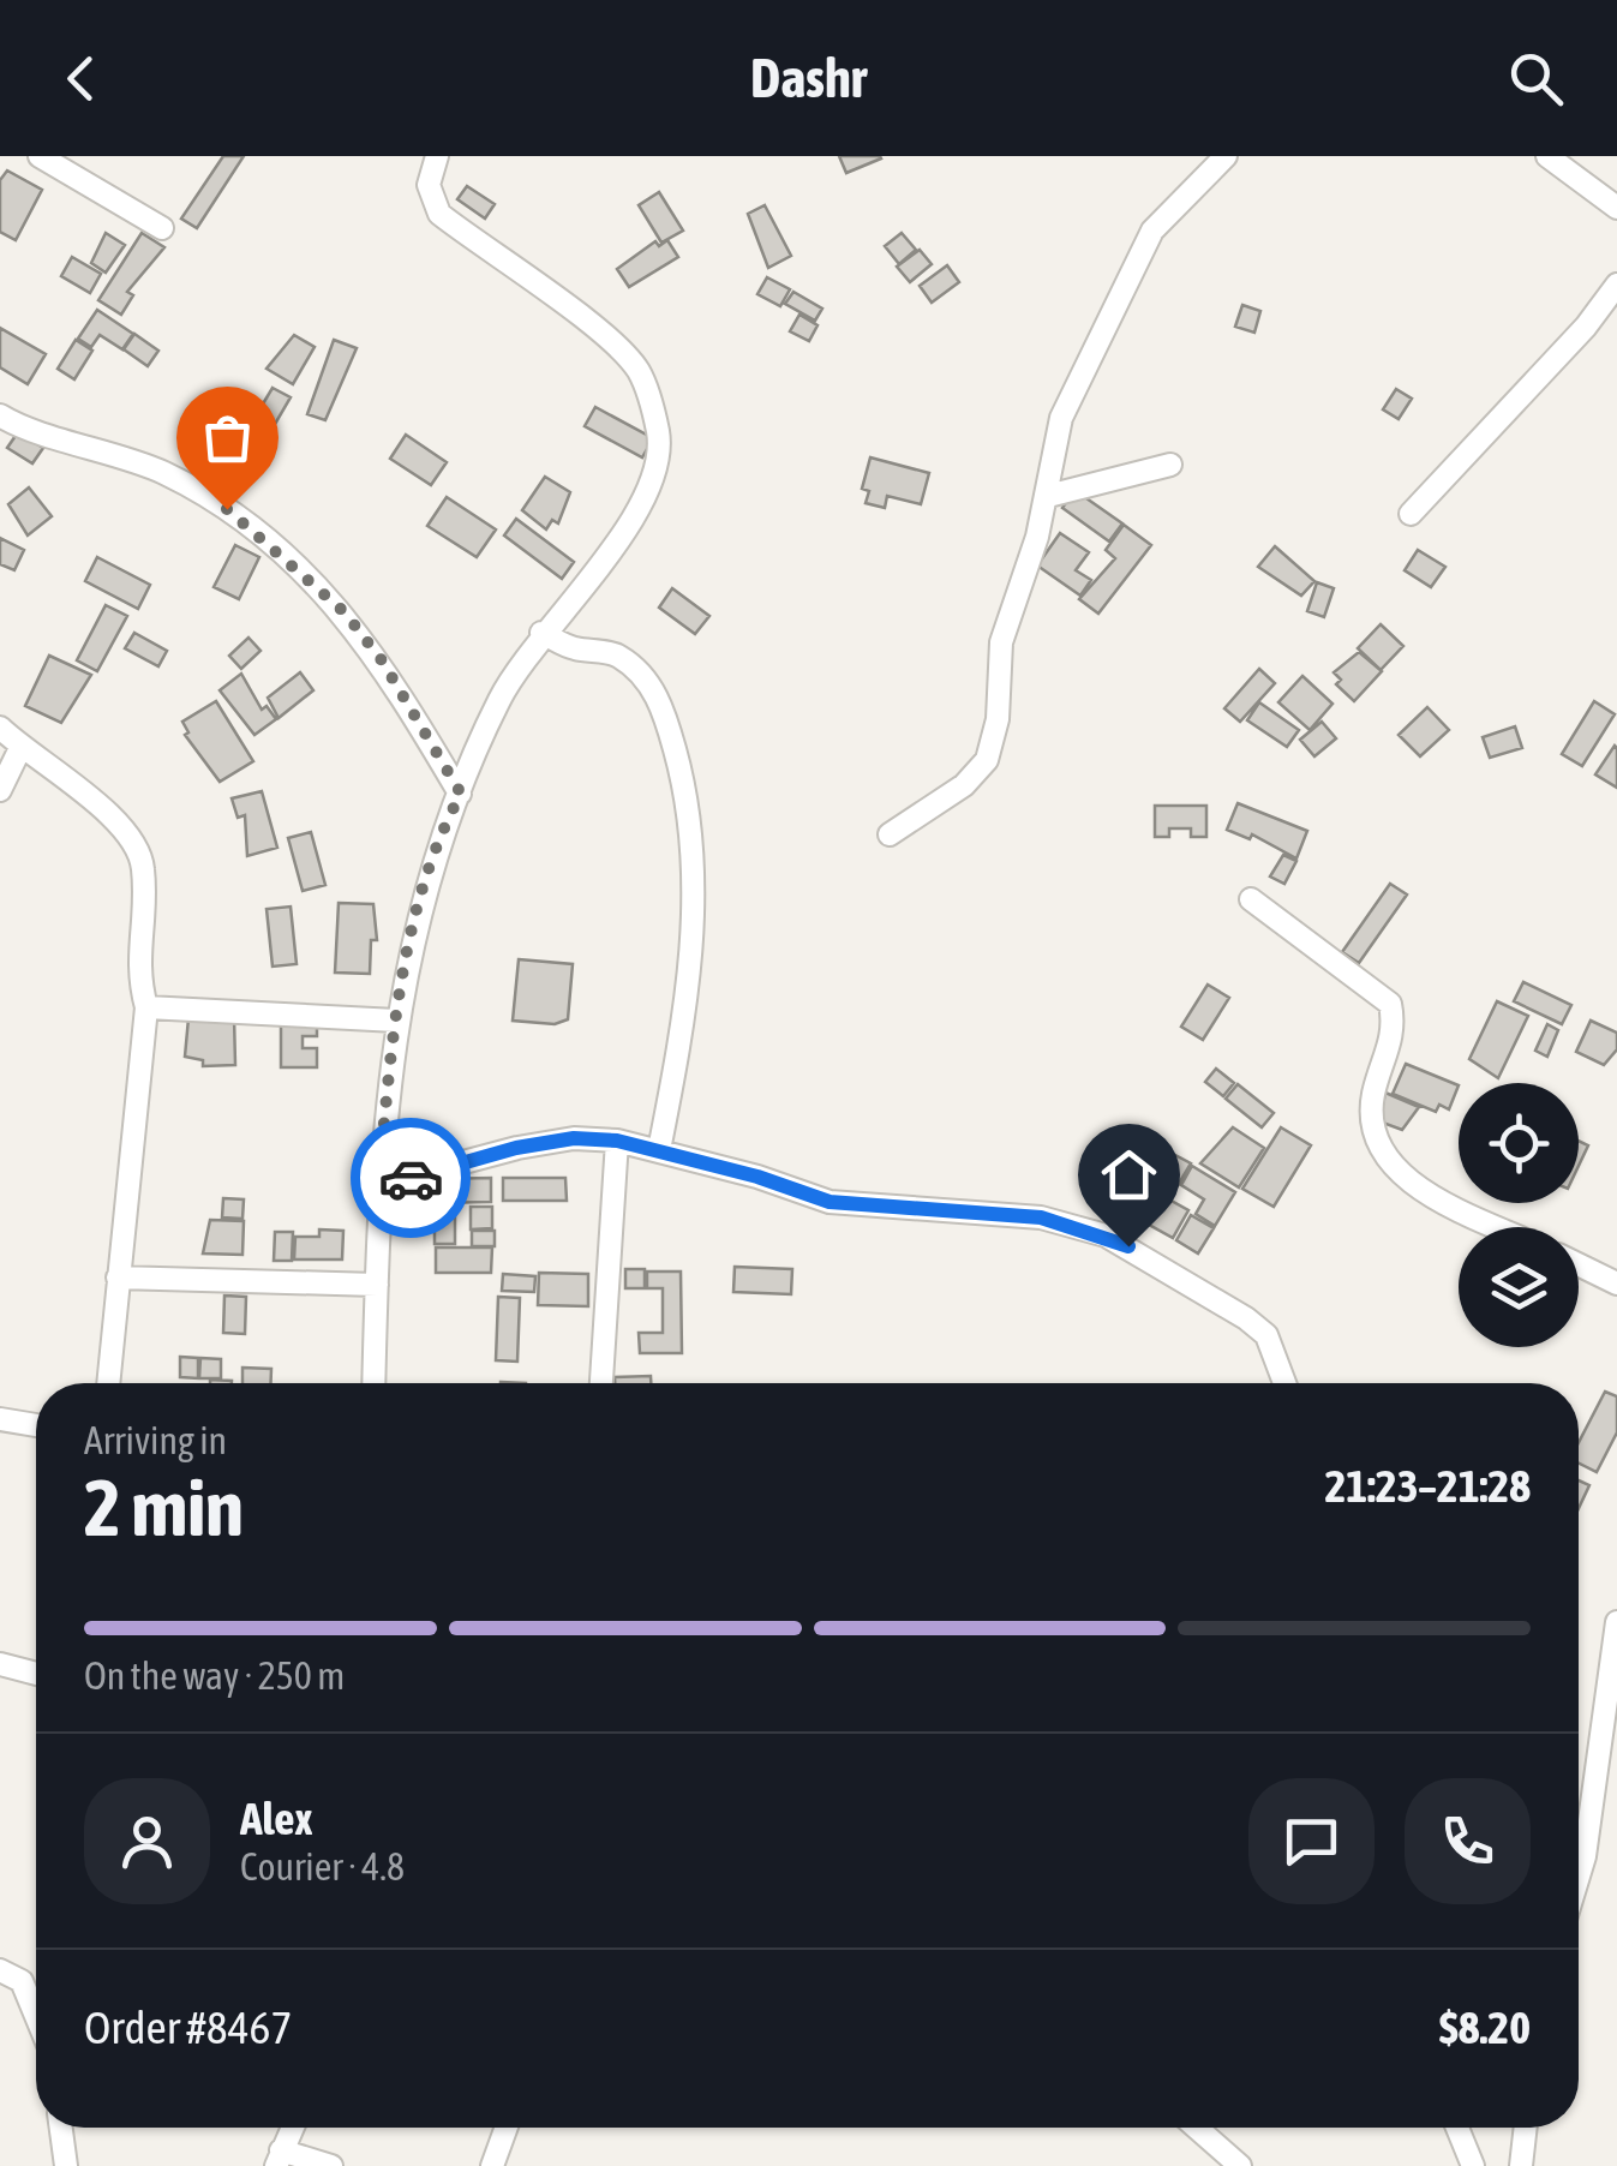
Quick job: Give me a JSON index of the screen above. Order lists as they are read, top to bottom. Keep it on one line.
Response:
{"page":{"header":"Dashr","heading":["2 min","Arriving in","21:23–21:28"],"panel":["Alex","Courier · 4.8","Order #8467","$8.20"],"bar":"On the way · 250 m"}}
